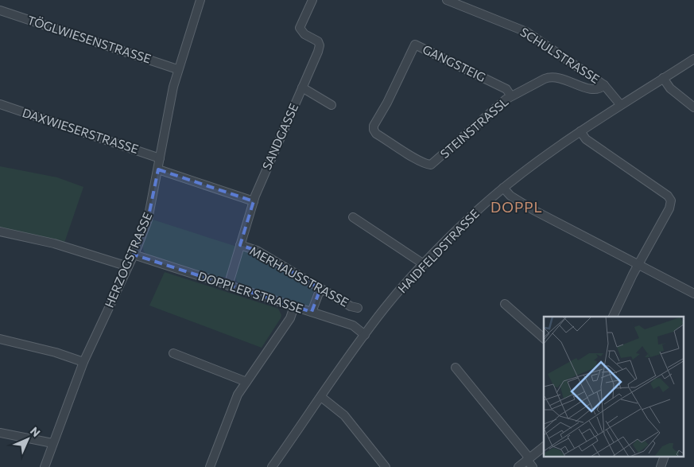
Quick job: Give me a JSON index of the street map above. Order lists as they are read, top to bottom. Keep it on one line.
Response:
{"streets":{"street":["TÖGLWIESENSTRASSE","SCHULSTRASSE","GANGSTEIG","STEINSTRASSL","DAXWIESERSTRASSE","SANDGASSE","HAIDFELDSTRASSE","HERZOGSTRASSE","MERHAUSSTRASSE","DOPPLER STRASSE"]},"crossings":[["TÖGLWIESENSTRASSE","HERZOGSTRASSE"],["SCHULSTRASSE","STEINSTRASSL"],["SCHULSTRASSE","HAIDFELDSTRASSE"],["GANGSTEIG","STEINSTRASSL"],["DAXWIESERSTRASSE","HERZOGSTRASSE"],["SANDGASSE","MERHAUSSTRASSE"],["SANDGASSE","DOPPLER STRASSE"],["HAIDFELDSTRASSE","DOPPLER STRASSE"],["HERZOGSTRASSE","DOPPLER STRASSE"]],"districts":["DOPPL"],"north":"top right"}
